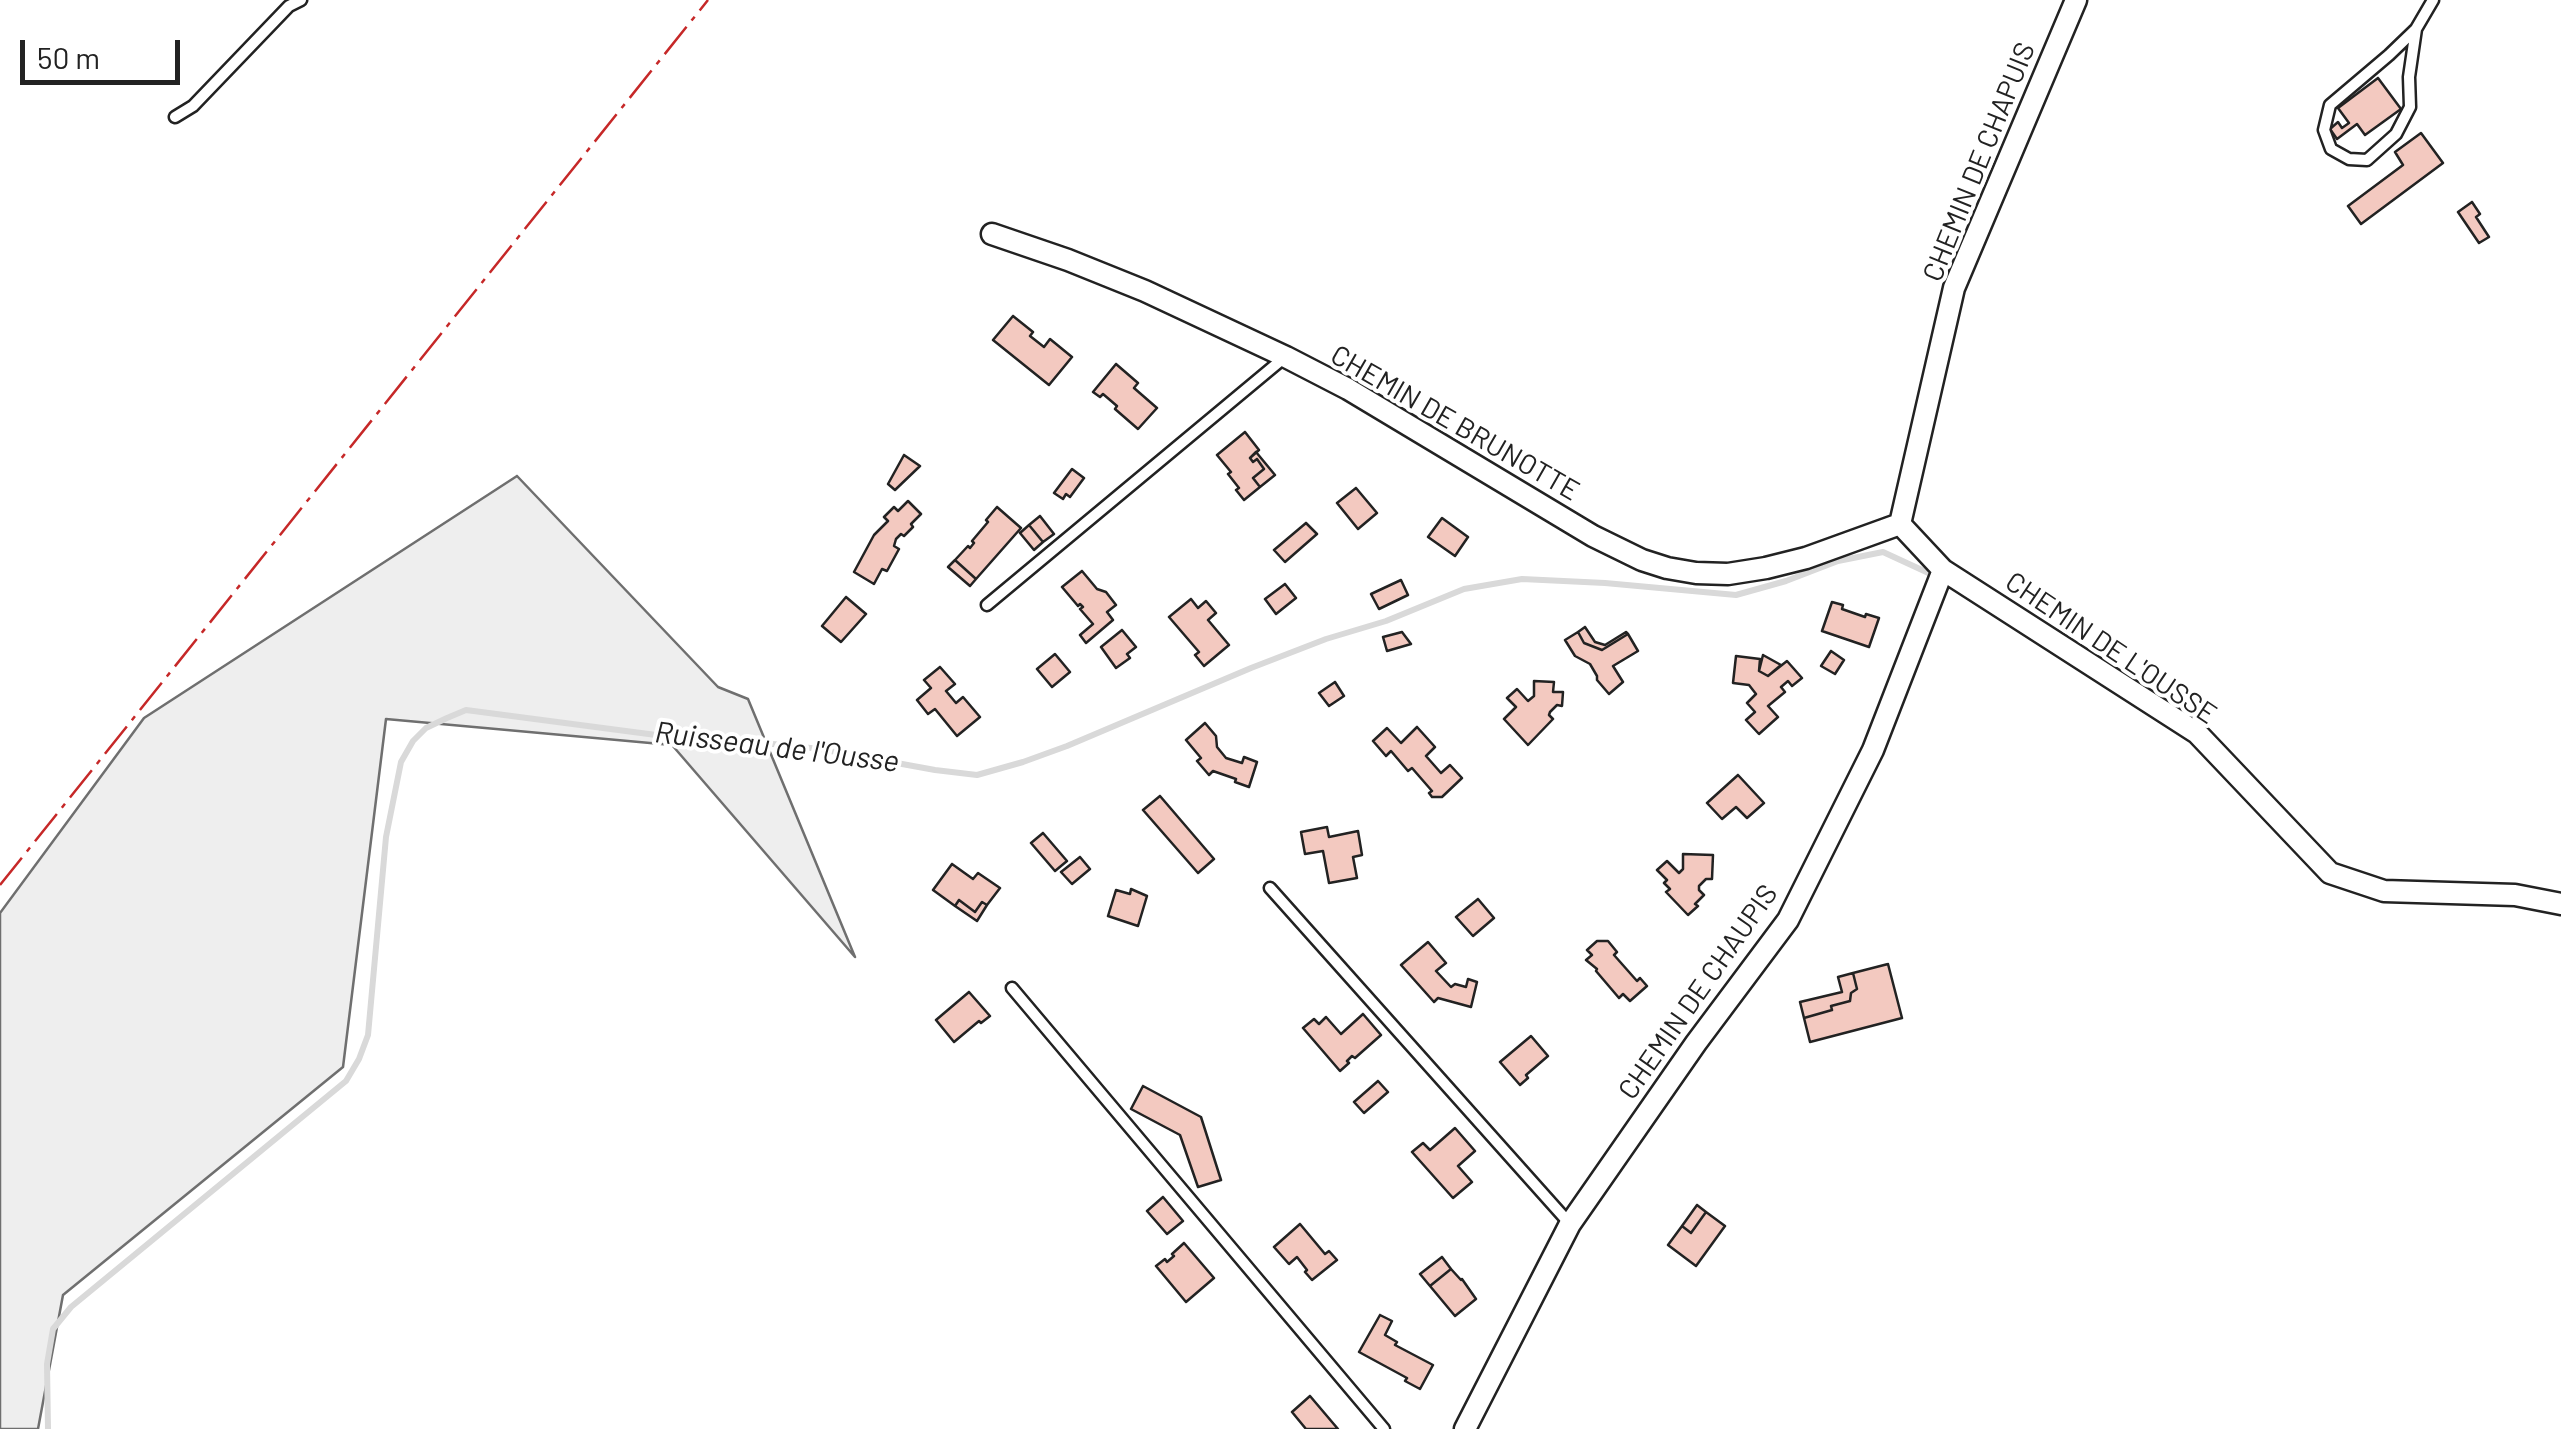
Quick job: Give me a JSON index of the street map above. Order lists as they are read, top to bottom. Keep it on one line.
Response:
{"streets":{"street":["CHEMIN DE CHAPUIS","CHEMIN DE BRUNOTTE","CHEMIN DE L'OUSSE","CHEMIN DE CHAUPIS"]},"crossings":[["CHEMIN DE CHAPUIS","CHEMIN DE BRUNOTTE"],["CHEMIN DE CHAPUIS","CHEMIN DE L'OUSSE"],["CHEMIN DE BRUNOTTE","CHEMIN DE L'OUSSE"],["CHEMIN DE L'OUSSE","CHEMIN DE CHAUPIS"]],"water":["Ruisseau de l'Ousse"],"scale_bar":"50 m"}
